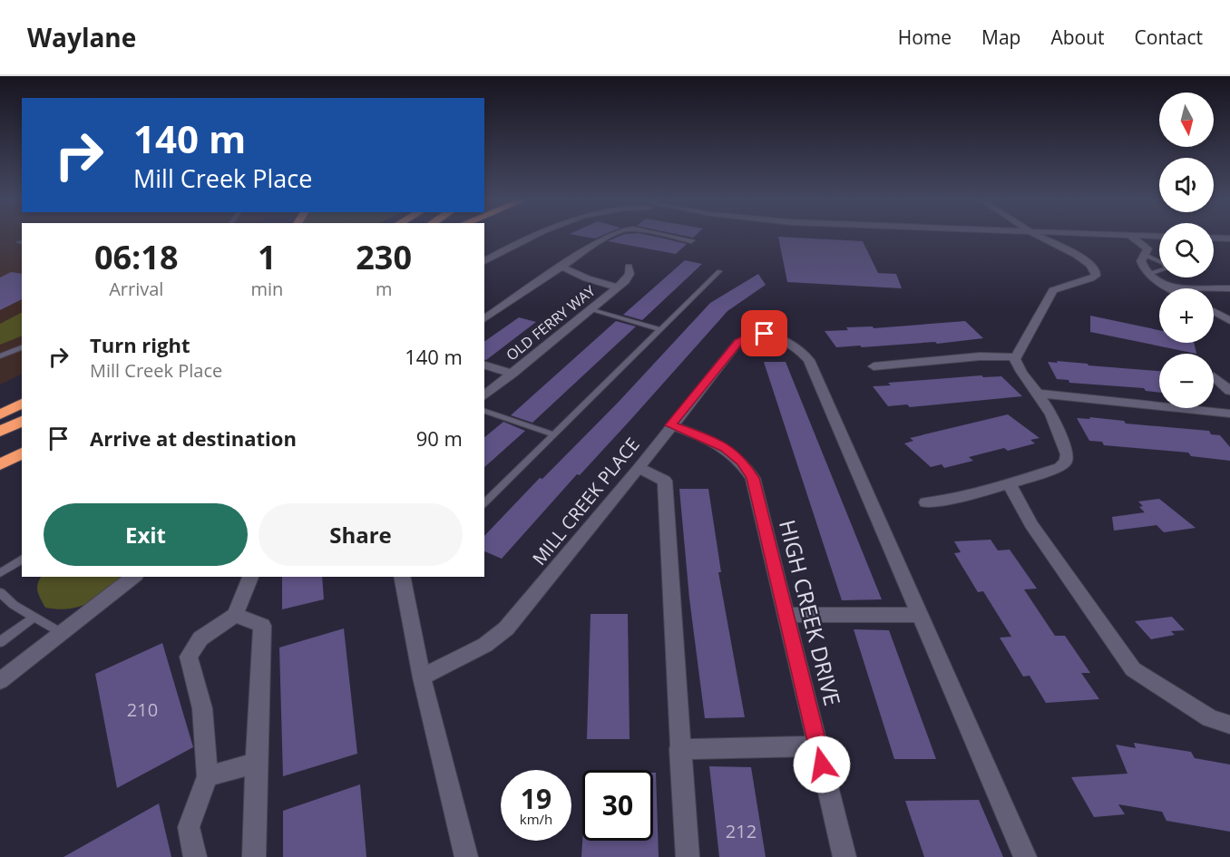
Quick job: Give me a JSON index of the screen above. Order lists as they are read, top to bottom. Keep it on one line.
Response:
{"streets":{"street":["OLD FERRY WAY","MILL CREEK PLACE","HIGH CREEK DRIVE"]},"crossings":[["MILL CREEK PLACE","HIGH CREEK DRIVE"]],"house_numbers":["210","212"],"north":"bottom","page":{"header":"Waylane","nav":["Home","Map","About","Contact"],"map_buttons":["+","−"],"turn":["140 m","Mill Creek Place"],"eta":["06:18","Arrival","1","min","230","m"],"list":[{"name":"Turn right","note":"Mill Creek Place","value":"140 m"},{"name":"Arrive at destination","value":"90 m"}],"buttons":["Exit","Share"],"speed":"19 km/h","limit":"30"}}
